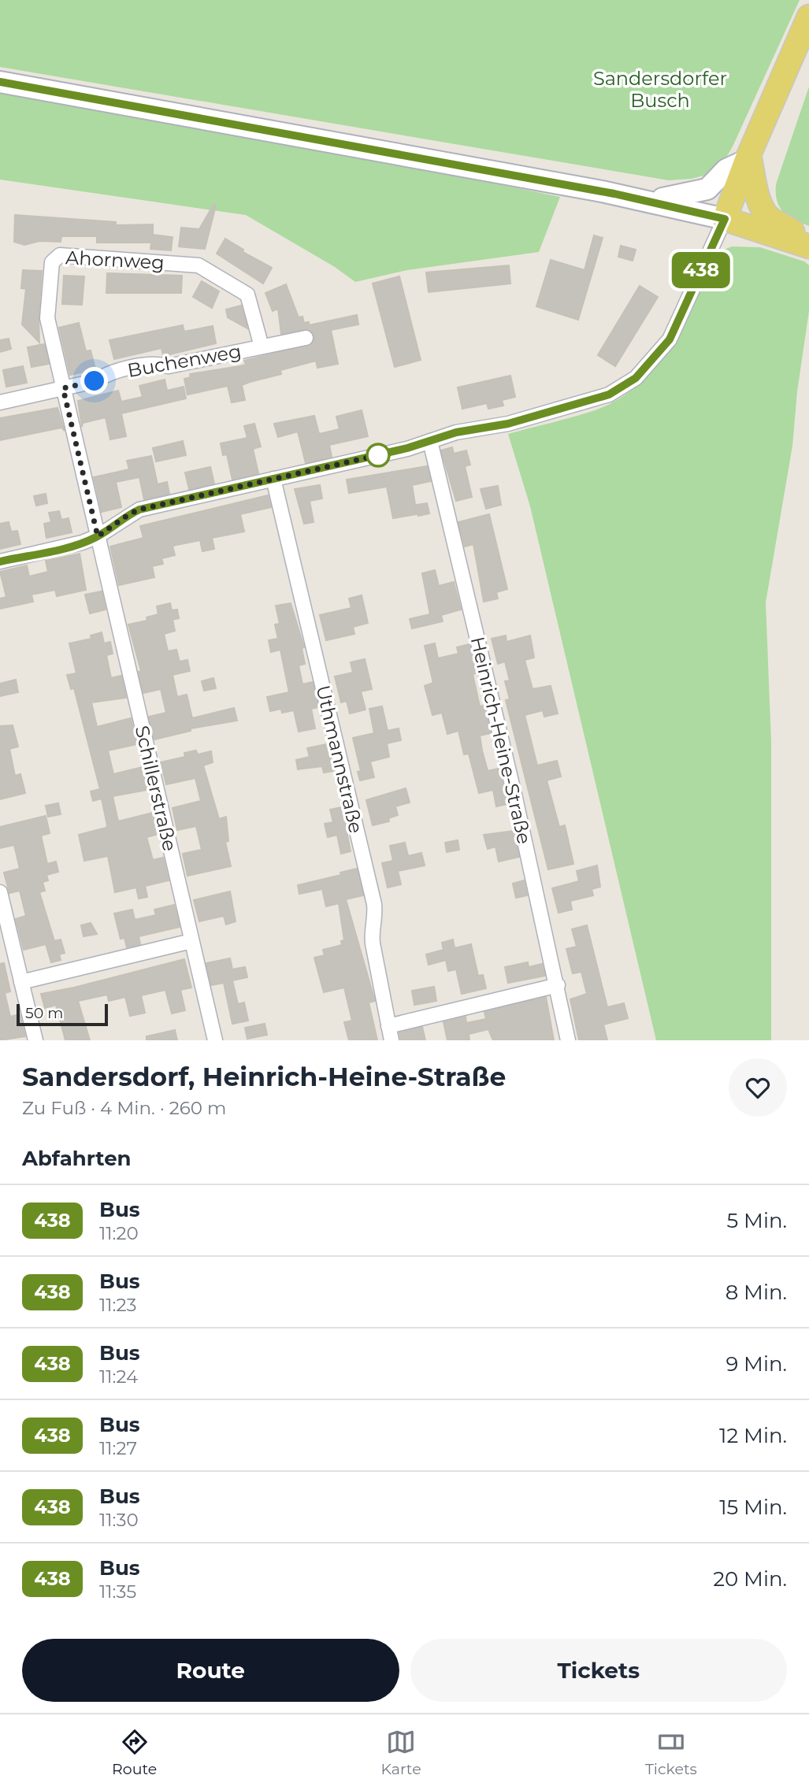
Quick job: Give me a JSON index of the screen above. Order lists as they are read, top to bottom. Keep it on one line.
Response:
{"streets":{"street":["Ahornweg","Buchenweg","Heinrich-Heine-Straße","Uthmannstraße","Schillerstraße"]},"crossings":[["Ahornweg","Buchenweg"],["Ahornweg","Schillerstraße"]],"parks":["Sandersdorfer Busch"],"lines":["bus line 438"],"scale_bar":"50 m","page":{"on_map":"438","scale":"50 m","heading":[["Sandersdorf, Heinrich-Heine-Straße","Zu Fuß · 4 Min. · 260 m"],"Abfahrten"],"list":[{"mark":"438","name":"Bus","note":"11:20","value":"5 Min."},{"mark":"438","name":"Bus","note":"11:23","value":"8 Min."},{"mark":"438","name":"Bus","note":"11:24","value":"9 Min."},{"mark":"438","name":"Bus","note":"11:27","value":"12 Min."},{"mark":"438","name":"Bus","note":"11:30","value":"15 Min."},{"mark":"438","name":"Bus","note":"11:35","value":"20 Min."}],"buttons":["Route","Tickets"],"tabs":["Route","Karte","Tickets"]}}
